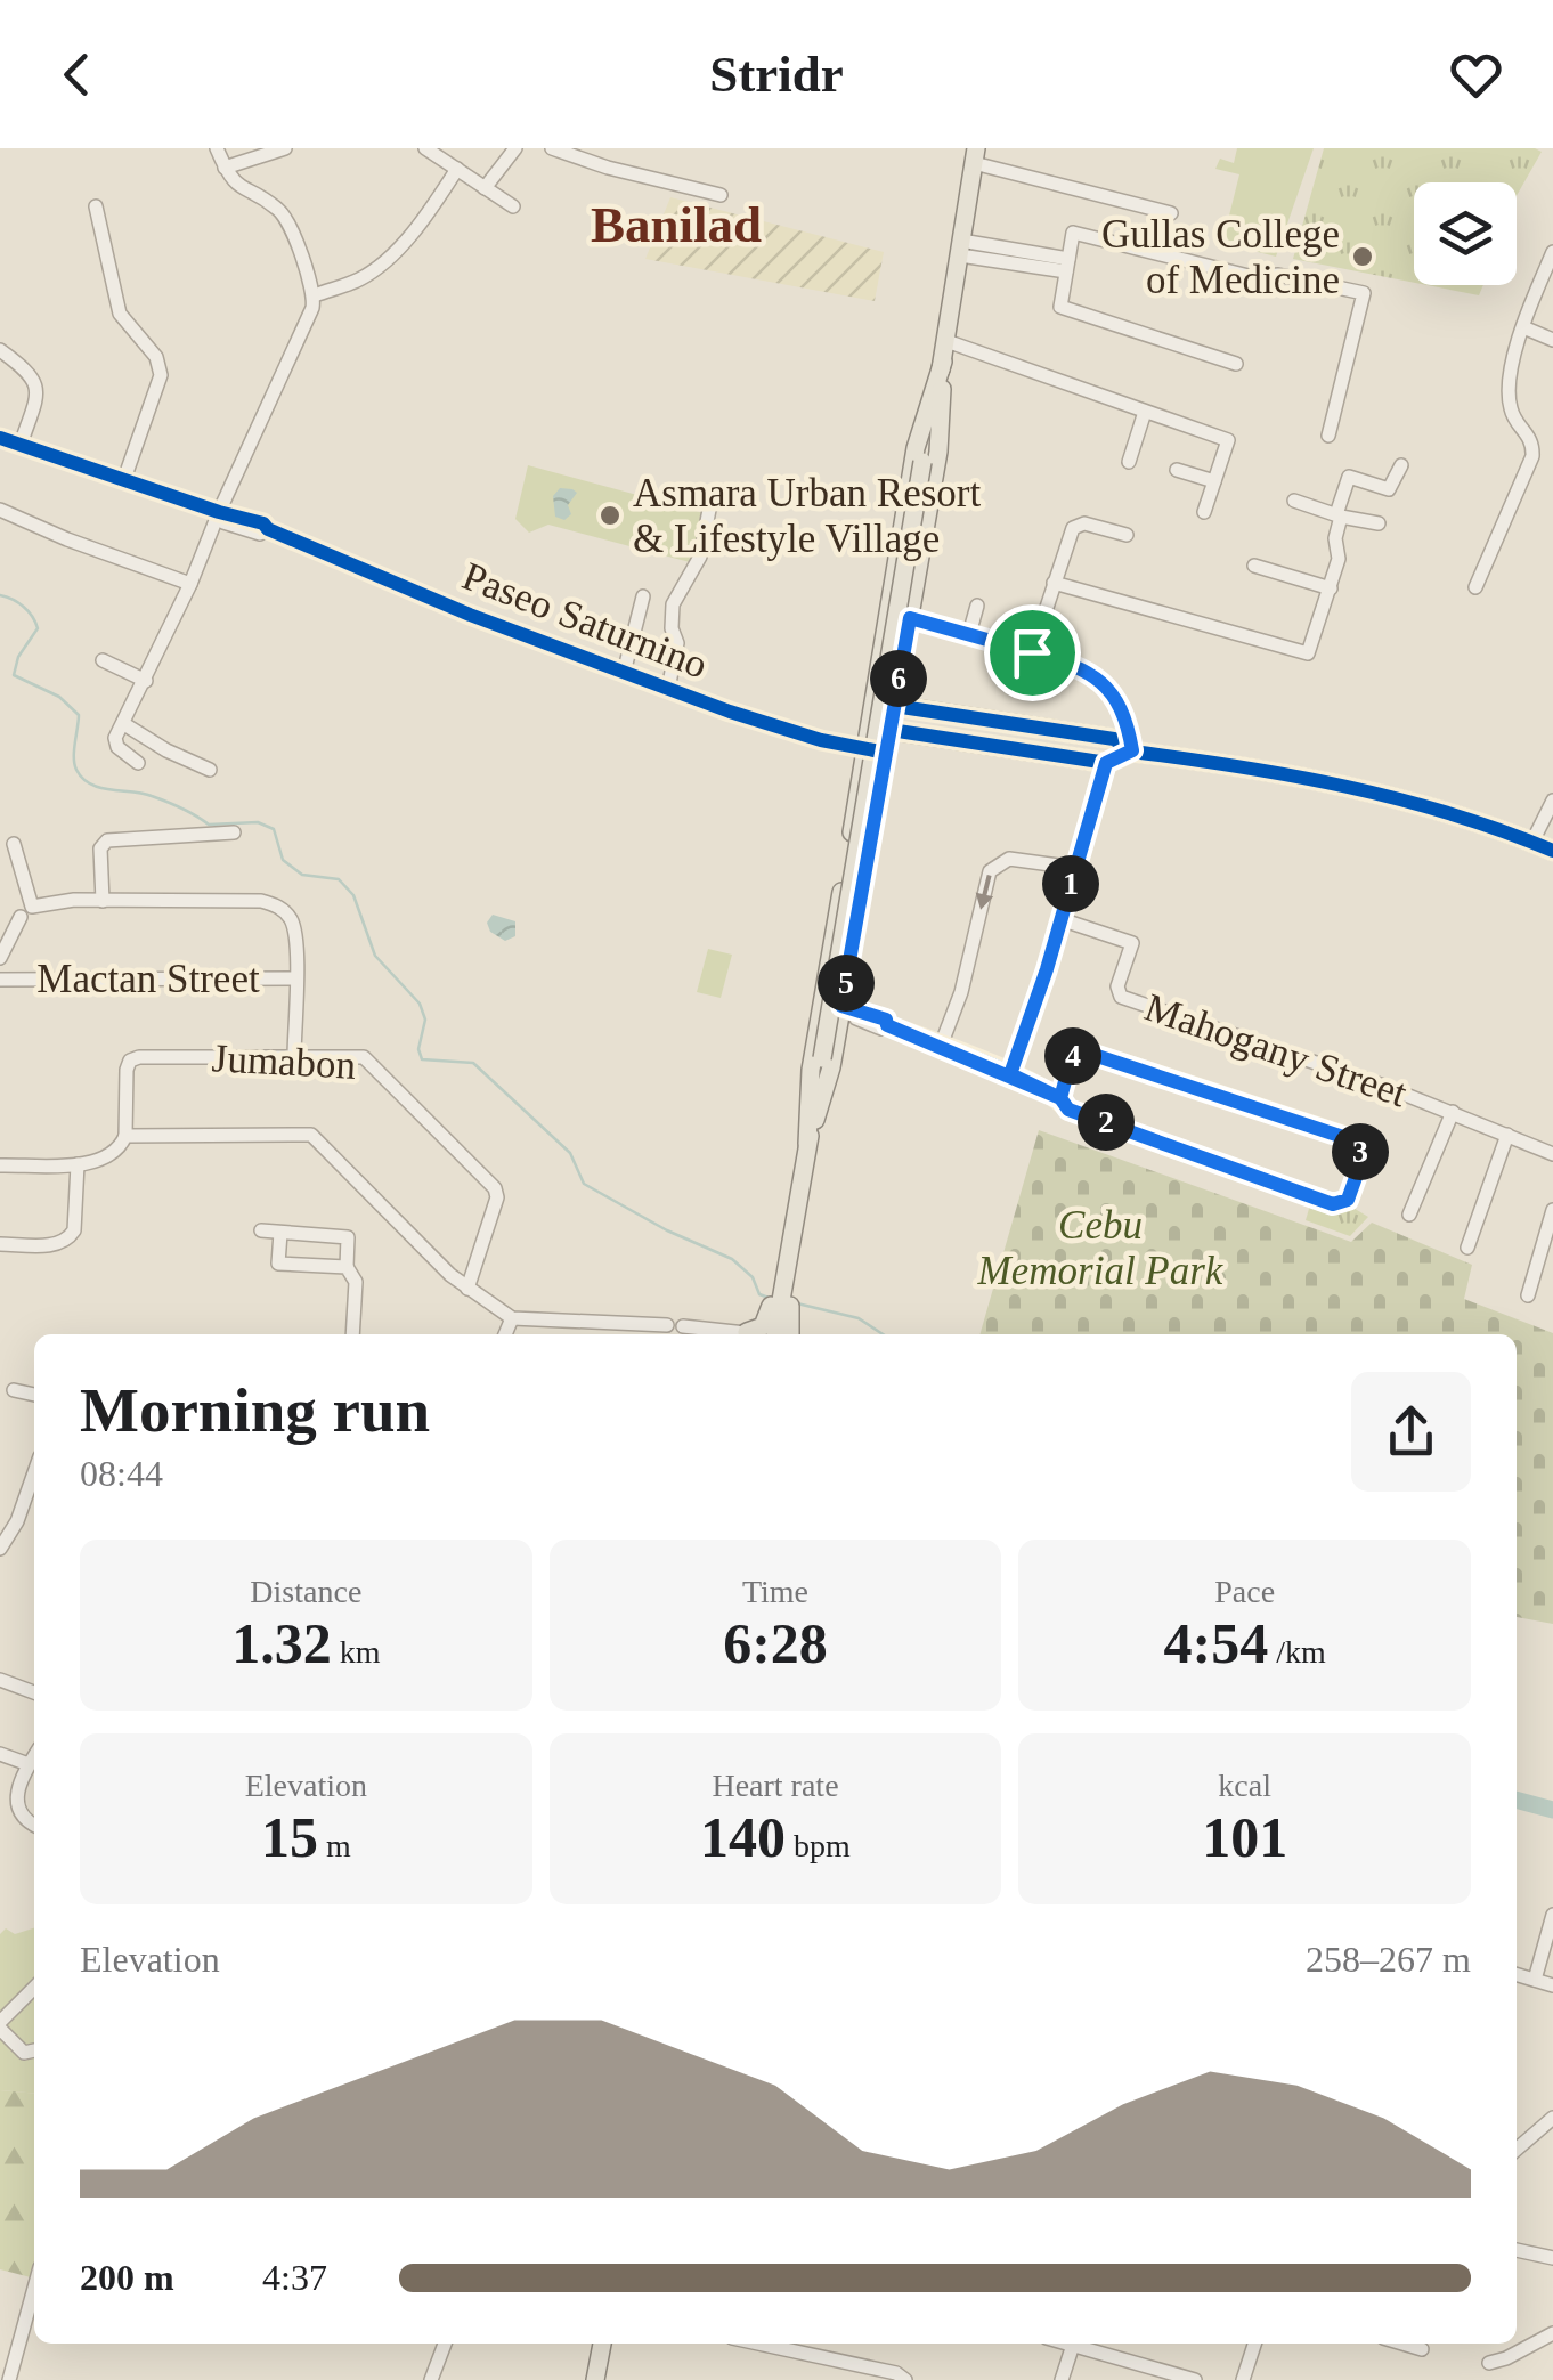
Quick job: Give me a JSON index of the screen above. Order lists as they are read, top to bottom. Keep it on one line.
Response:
{"streets":{"street":["Paseo Saturnino","Mactan Street","Mahogany Street","Jumabon"]},"districts":["Banilad"],"parks":["Cebu Memorial Park"],"places":["Gullas College of Medicine","Asmara Urban Resort & Lifestyle Village"],"page":{"header":"Stridr","pins":["6","1","5","4","2","3"],"heading":["Morning run","08:44"],"stats":[["Distance","1.32 km"],["Time","6:28"],["Pace","4:54 /km"],["Elevation","15 m"],["Heart rate","140 bpm"],["kcal","101"]],"chart":["Elevation","258–267 m"],"list":[{"name":"200 m","note":"4:37"}]}}
